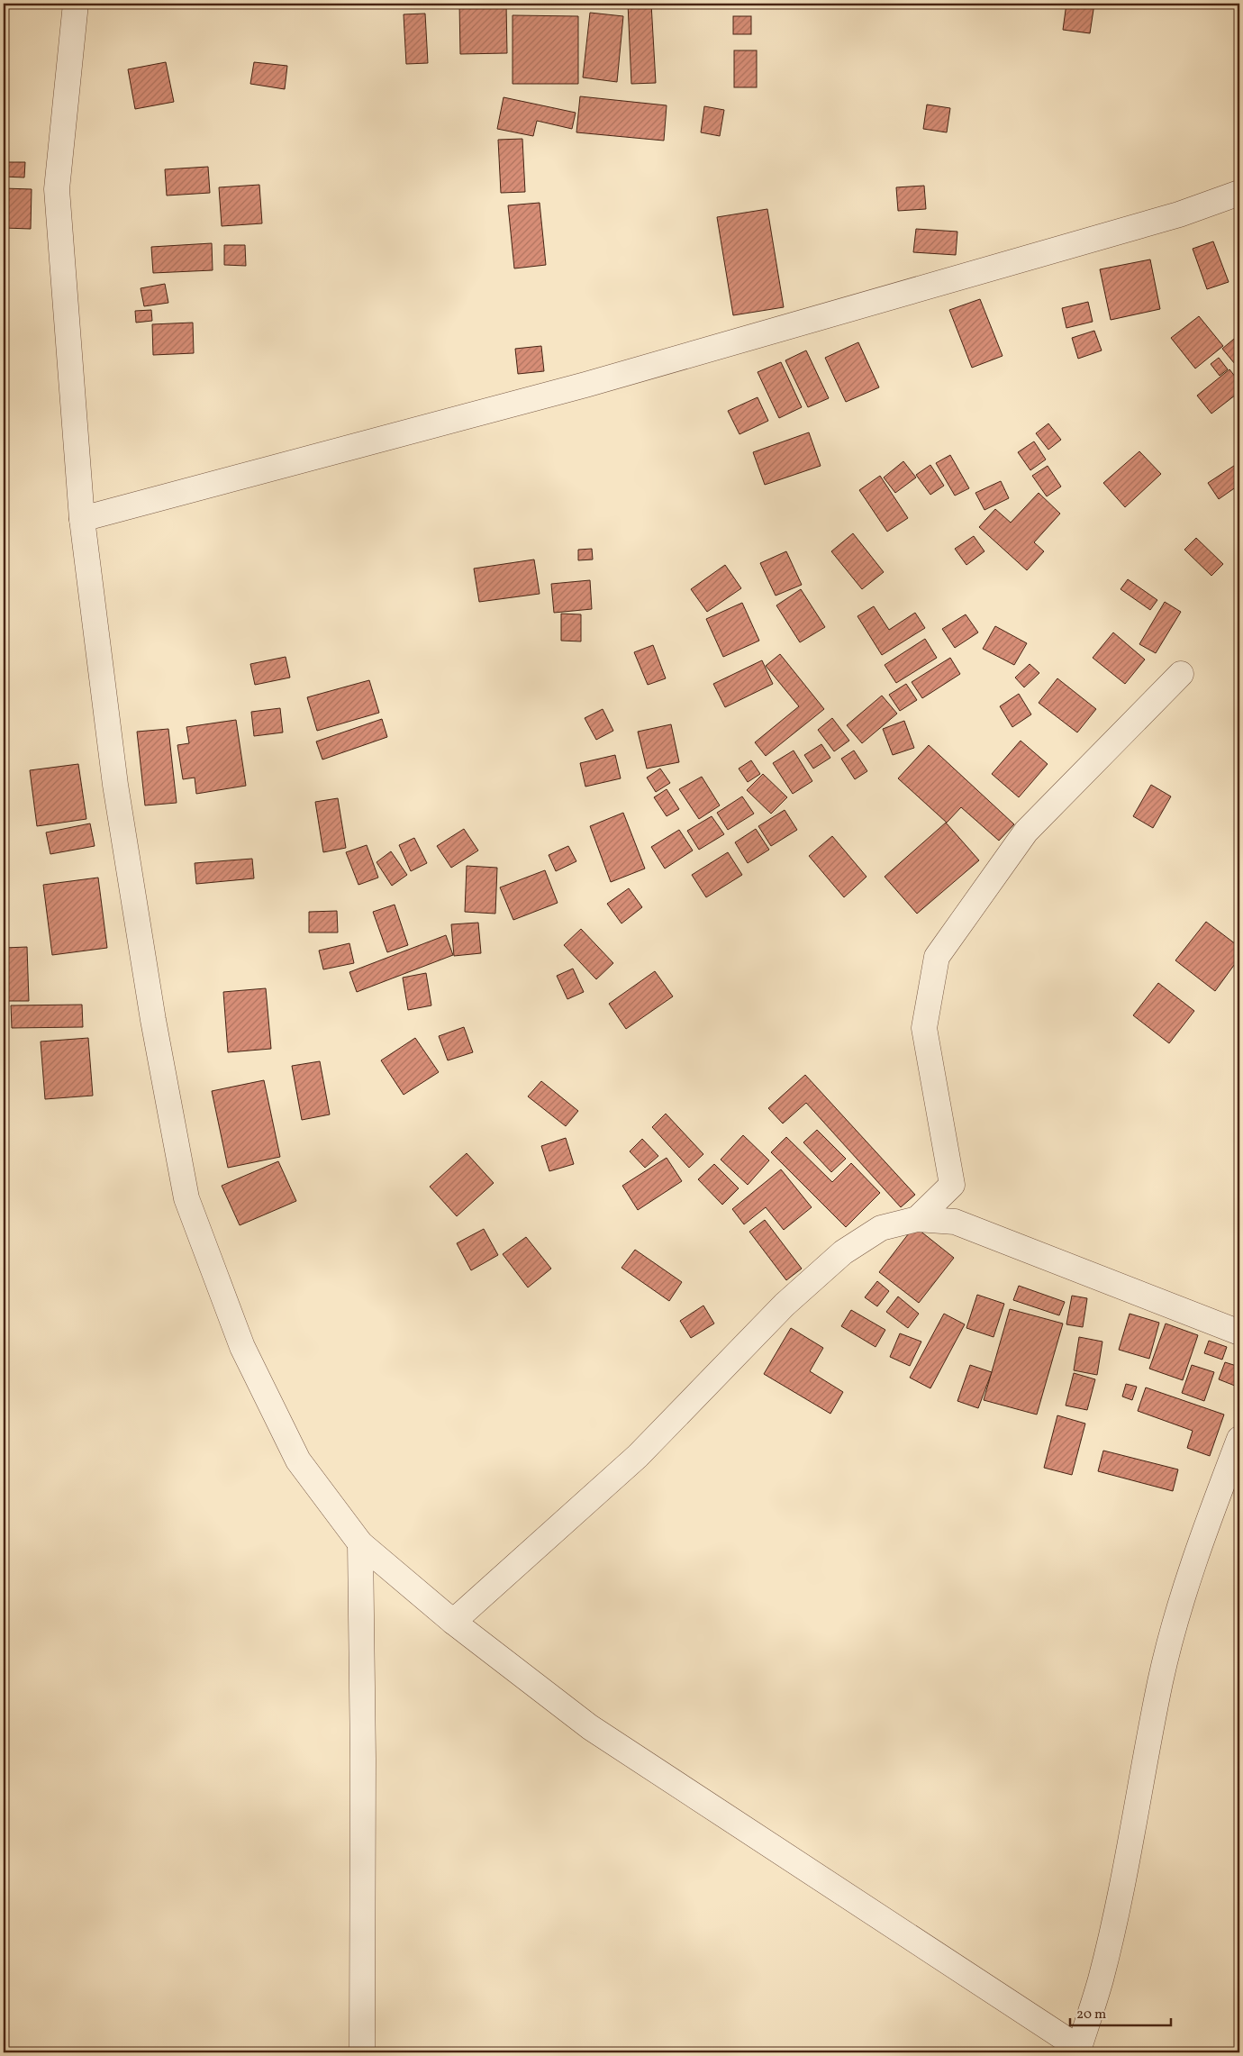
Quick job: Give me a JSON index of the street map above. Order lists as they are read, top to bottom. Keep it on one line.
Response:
{"scale_bar":"20 m"}
